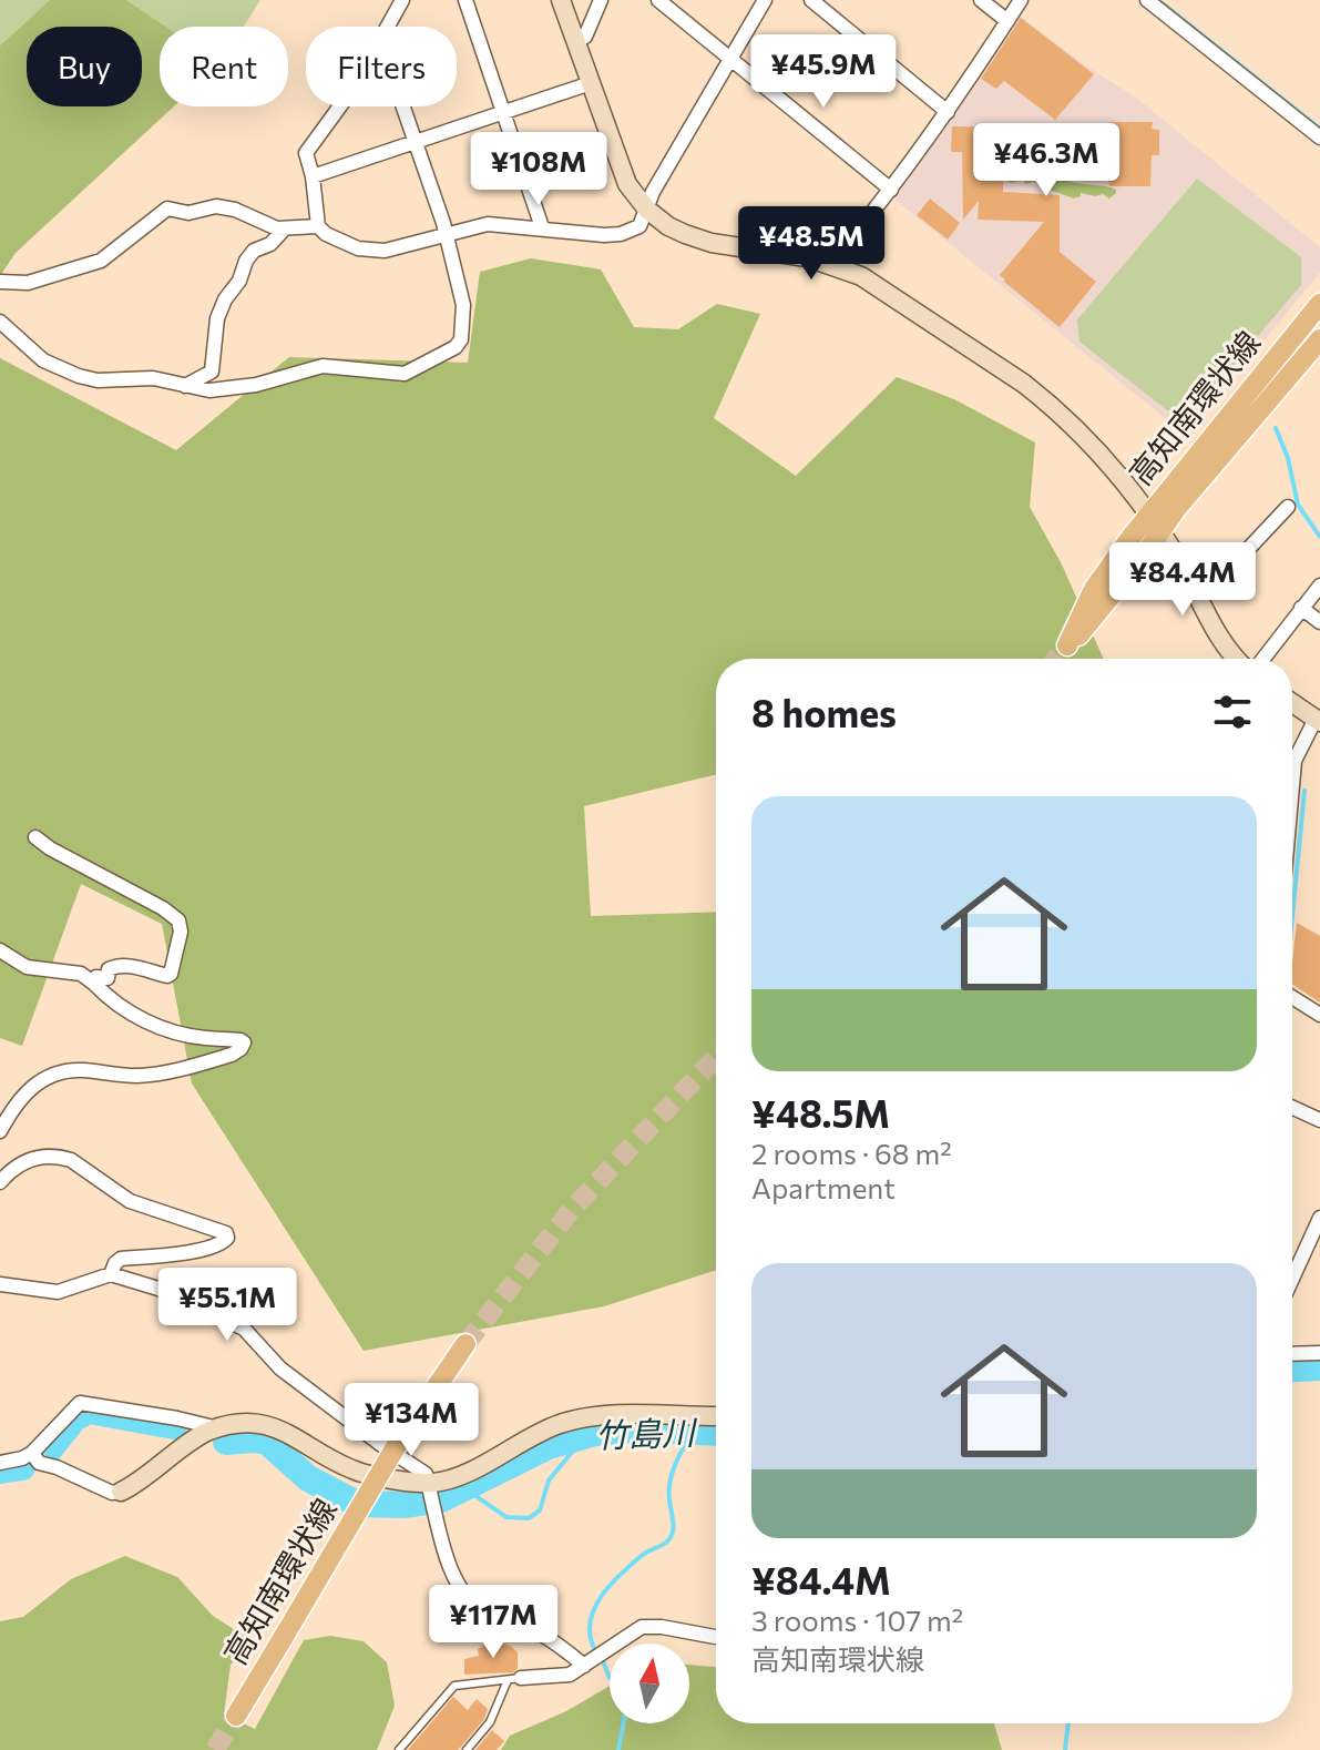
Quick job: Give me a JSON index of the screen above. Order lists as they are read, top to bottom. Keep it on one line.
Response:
{"streets":{"main road":["高知南環状線"]},"water":["竹島川"],"north":"top","page":{"chip":["Buy","Rent","Filters"],"price":["¥45.9M","¥46.3M","¥108M","¥48.5M","¥84.4M","¥55.1M","¥134M","¥117M"],"heading":"8 homes","list":[{"name":"¥48.5M","note":"2 rooms · 68 m² · Apartment"},{"name":"¥84.4M","note":"3 rooms · 107 m² · 高知南環状線"}]}}
